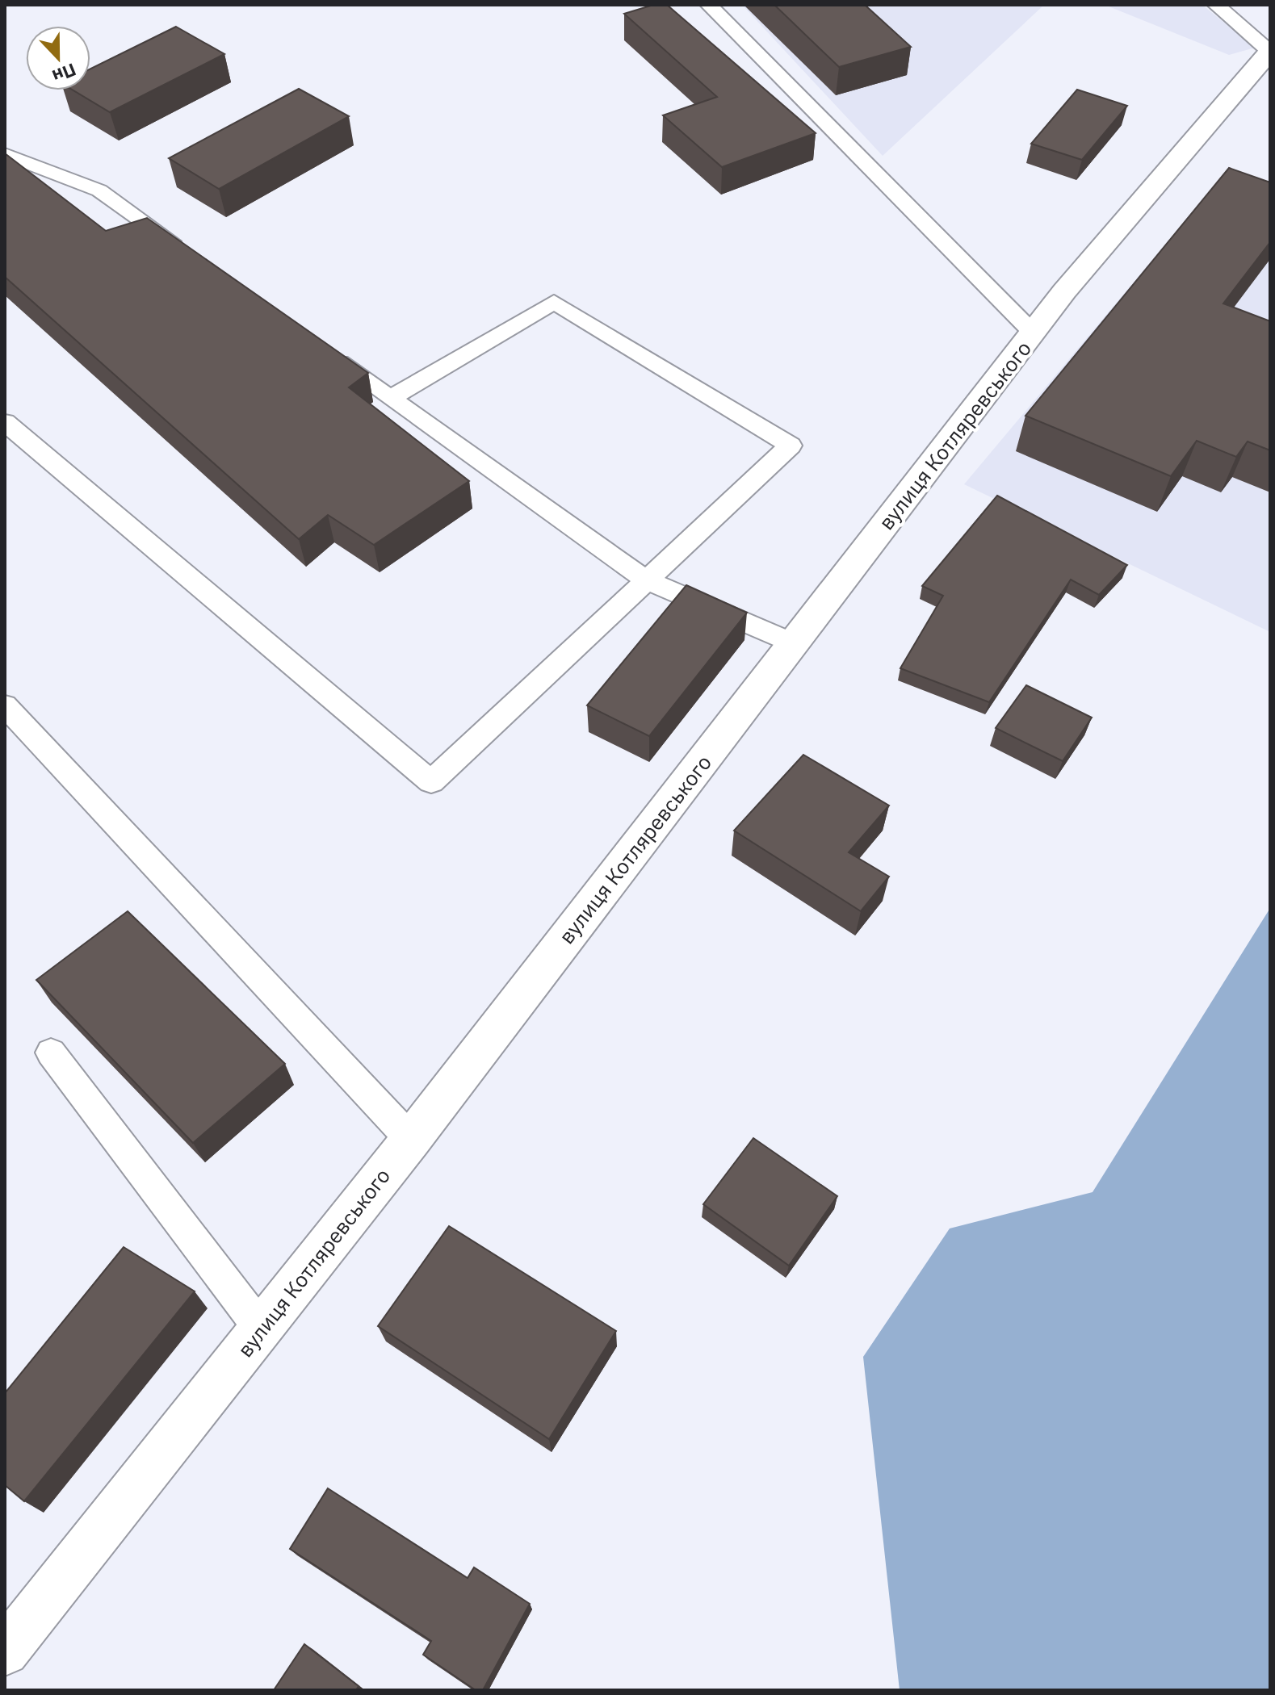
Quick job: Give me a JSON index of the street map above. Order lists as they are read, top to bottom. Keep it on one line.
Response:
{"streets":{"street":["вулиця Котляревського"]},"north":"bottom"}
